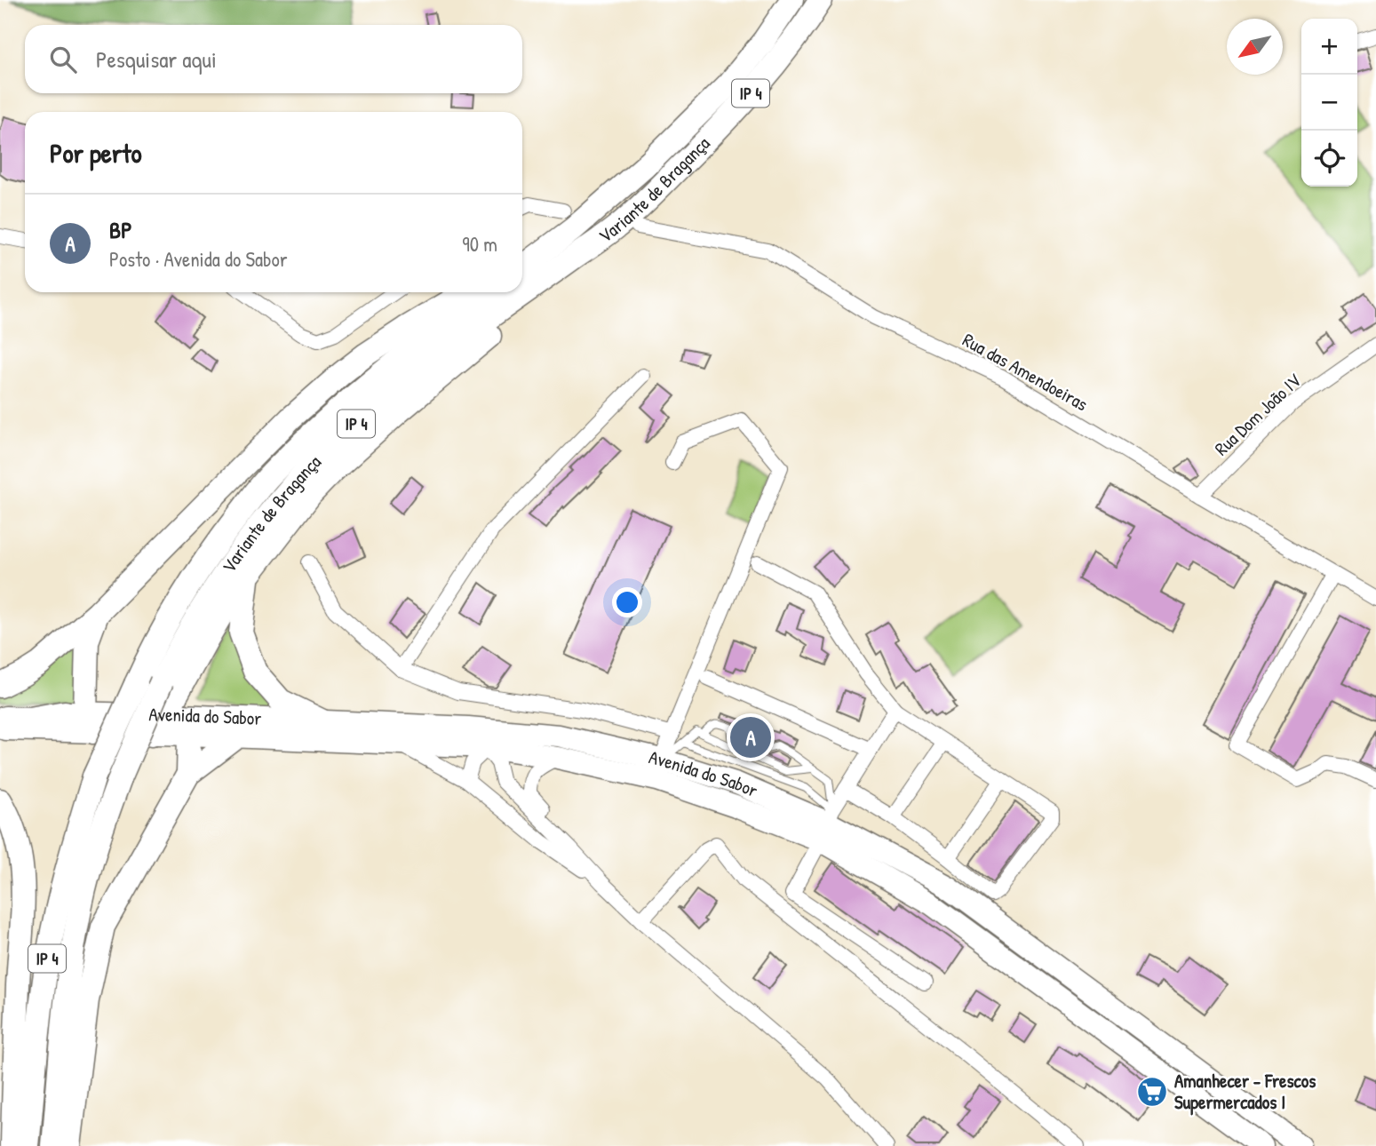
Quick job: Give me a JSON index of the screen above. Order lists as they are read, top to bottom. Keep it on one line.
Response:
{"streets":{"highway":["IP 4","Variante de Bragança"],"main road":["Avenida do Sabor"],"street":["Rua das Amendoeiras","Rua Dom João IV"]},"crossings":[["Variante de Bragança","Rua das Amendoeiras"],["Rua das Amendoeiras","Rua Dom João IV"]],"places":{"supermarket":["Amanhecer - Frescos Supermercados I"]},"north":"bottom left","page":{"map_buttons":["+","−"],"search":"Pesquisar aqui","heading":"Por perto","list":[{"mark":"A","name":"BP","note":"Posto · Avenida do Sabor","value":"90 m"}],"pins":"A"}}
